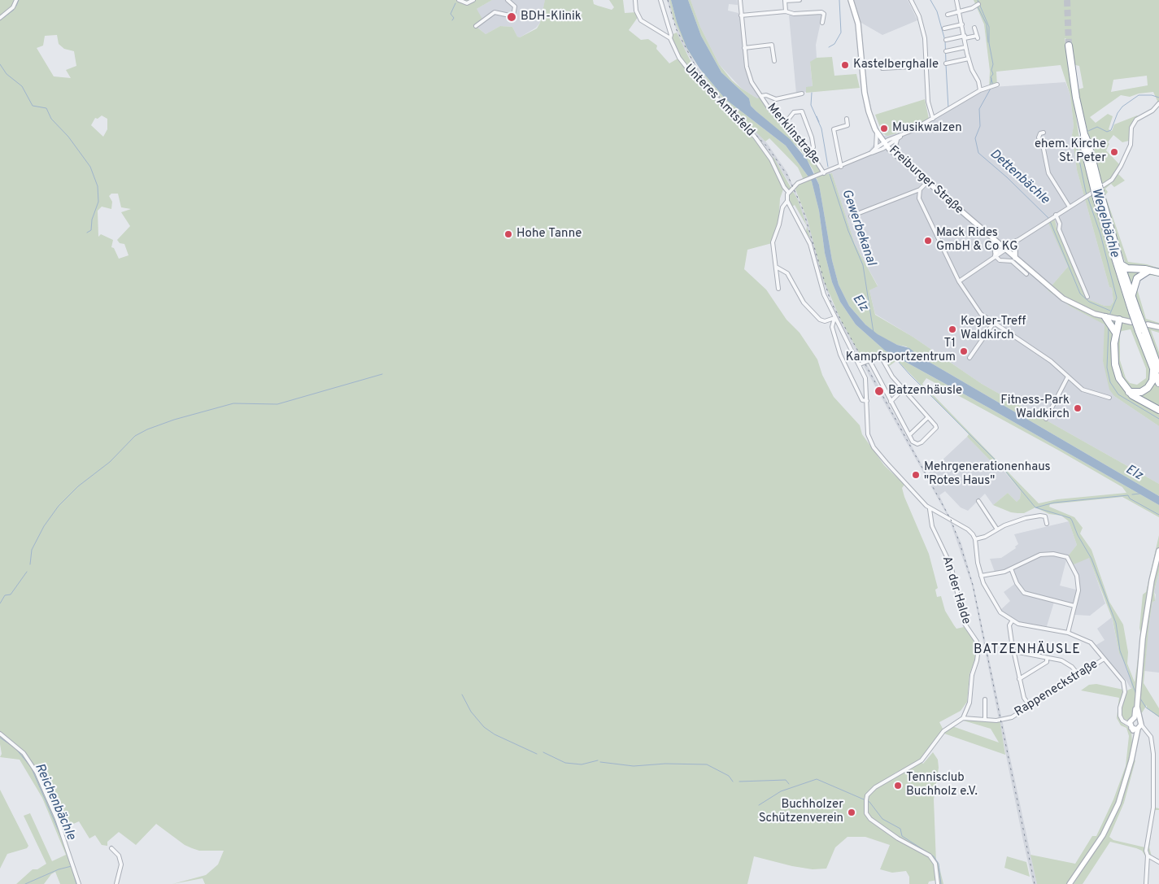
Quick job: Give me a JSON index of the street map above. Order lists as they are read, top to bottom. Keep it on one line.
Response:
{"streets":{"street":["Unteres Amtsfeld","Merklinstraße","Freiburger Straße","An der Halde","Rappeneckstraße"]},"crossings":[["An der Halde","Rappeneckstraße"]],"districts":["BATZENHÄUSLE"],"water":["Dettenbächle","Wegelbächle","Gewerbekanal","Elz","Reichenbächle"],"places":["BDH-Klinik","Kastelberghalle","Musikwalzen","ehem. Kirche St. Peter","Hohe Tanne","Mack Rides GmbH & Co KG","Kegler-Treff Waldkirch","T1 Kampfsportzentrum","Batzenhäusle","Fitness-Park Waldkirch","Mehrgenerationenhaus \"Rotes Haus\"","Tennisclub Buchholz e.V.","Buchholzer Schützenverein"]}
